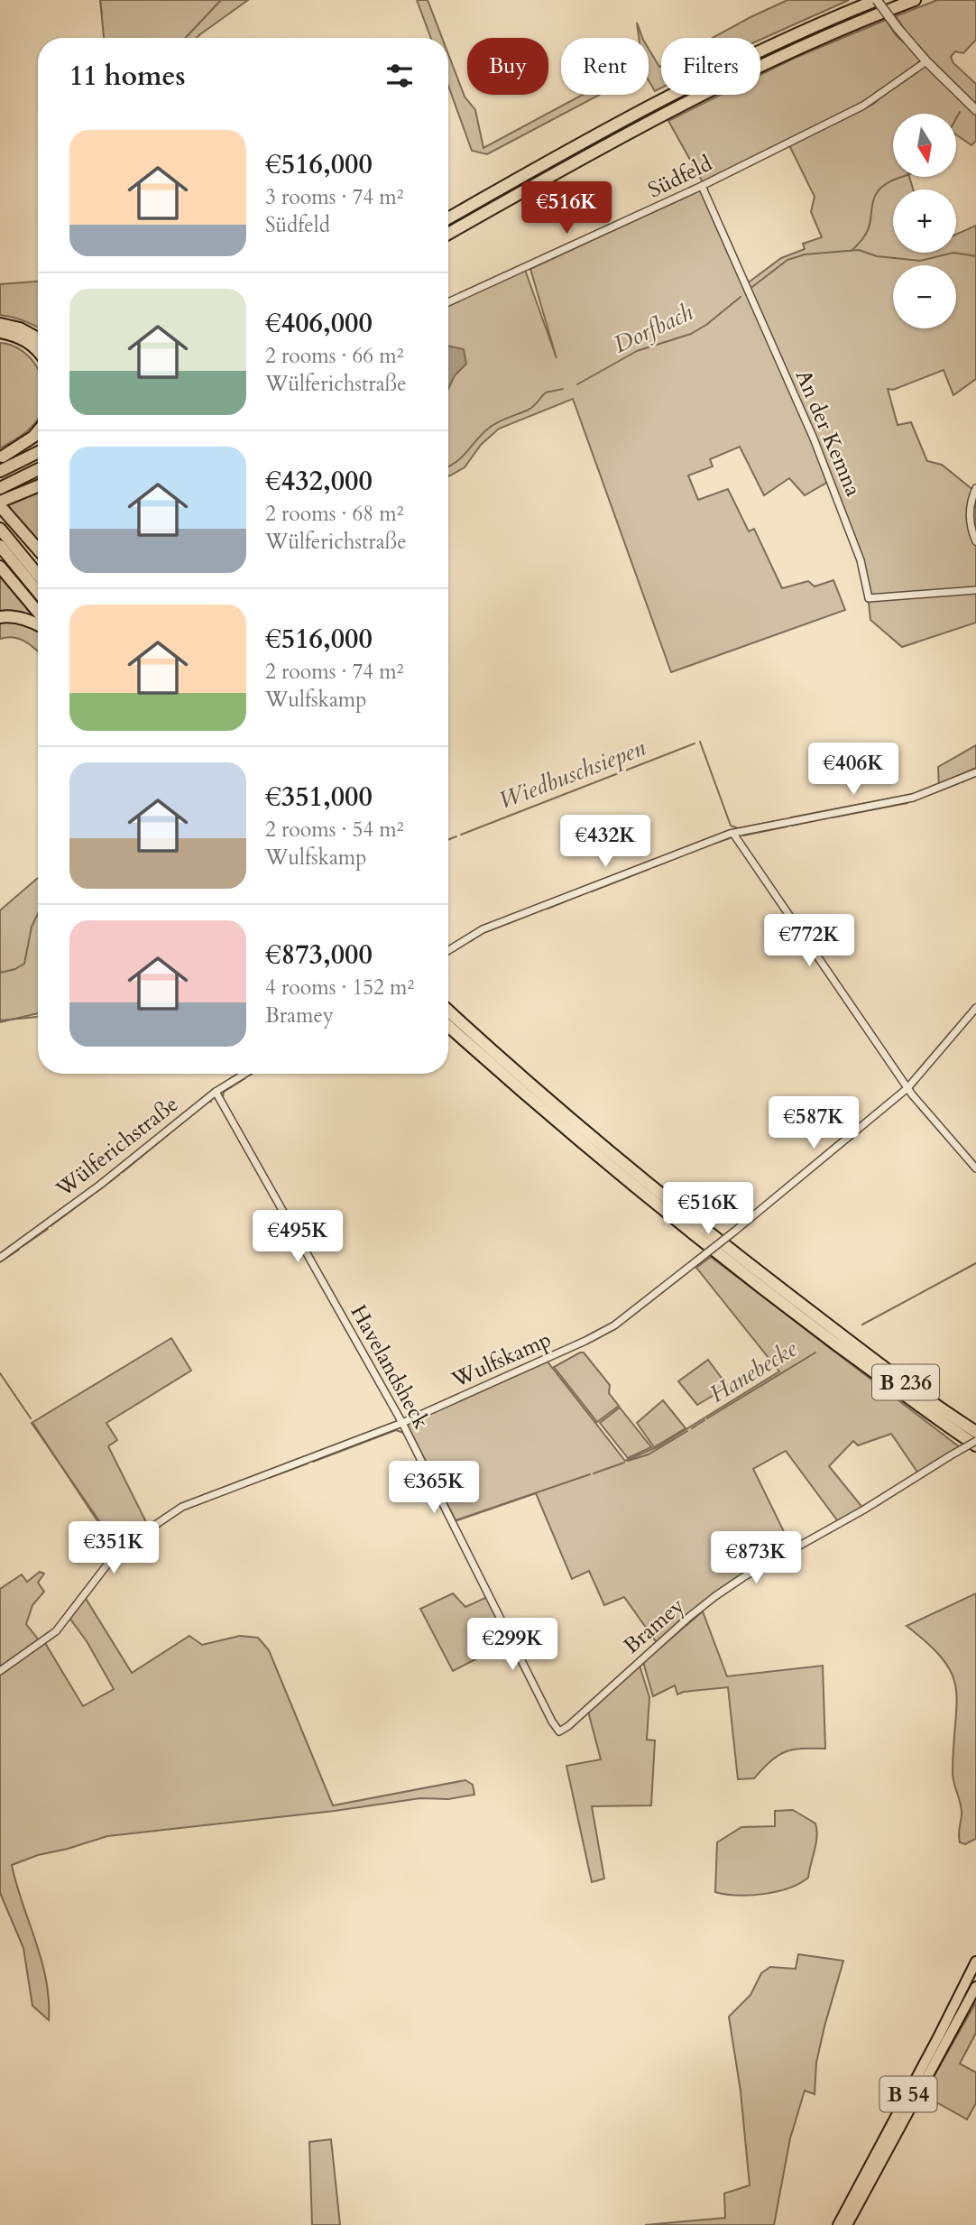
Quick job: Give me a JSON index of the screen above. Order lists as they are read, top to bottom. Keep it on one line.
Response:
{"streets":{"highway":["B 236"],"main road":["B 54"],"street":["Südfeld","An der Kemna","Wülferichstraße","Wulfskamp","Havelandsheck","Bramey"]},"crossings":[["Südfeld","An der Kemna"],["Wülferichstraße","Havelandsheck"],["Wulfskamp","Havelandsheck"],["Havelandsheck","Bramey"]],"water":["Dorfbach","Wiedbuschsiepen","Hanebecke"],"north":"bottom","page":{"chip":["Buy","Rent","Filters"],"heading":"11 homes","map_buttons":["+","−"],"list":[{"name":"€516,000","note":"3 rooms · 74 m² · Südfeld"},{"name":"€406,000","note":"2 rooms · 66 m² · Wülferichstraße"},{"name":"€432,000","note":"2 rooms · 68 m² · Wülferichstraße"},{"name":"€516,000","note":"2 rooms · 74 m² · Wulfskamp"},{"name":"€351,000","note":"2 rooms · 54 m² · Wulfskamp"},{"name":"€873,000","note":"4 rooms · 152 m² · Bramey"}],"price":["€516K","€406K","€432K","€772K","€587K","€516K","€495K","€365K","€351K","€873K","€299K"]}}
